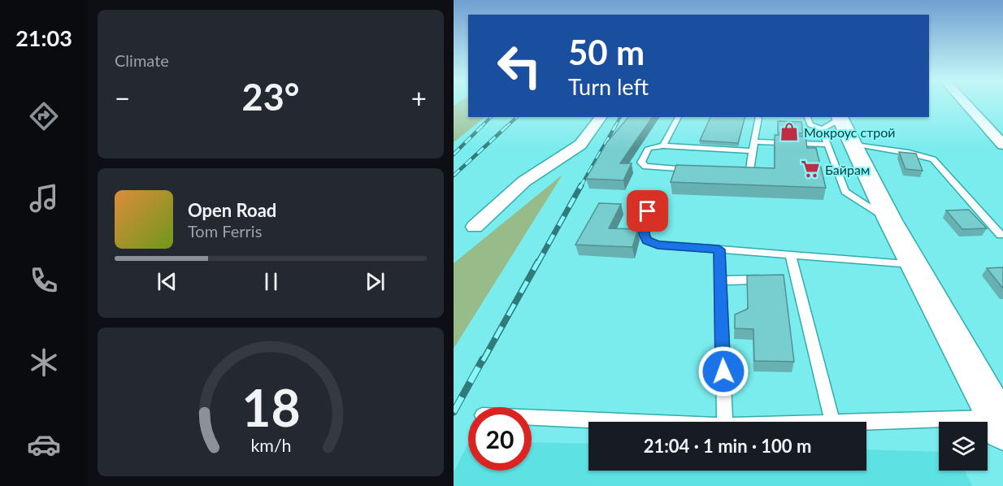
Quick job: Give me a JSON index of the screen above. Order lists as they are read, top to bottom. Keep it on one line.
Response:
{"places":{"shop":["Мокроус строй"],"supermarket":["Байрам"]},"page":{"tabs":"21:03","tile":"Climate","turn":["50 m","Turn left"],"heat":["−","23°","+"],"song":["Open Road","Tom Ferris"],"limit":"20","trip":"21:04 · 1 min · 100 m","gauge":["18","km/h"]}}
